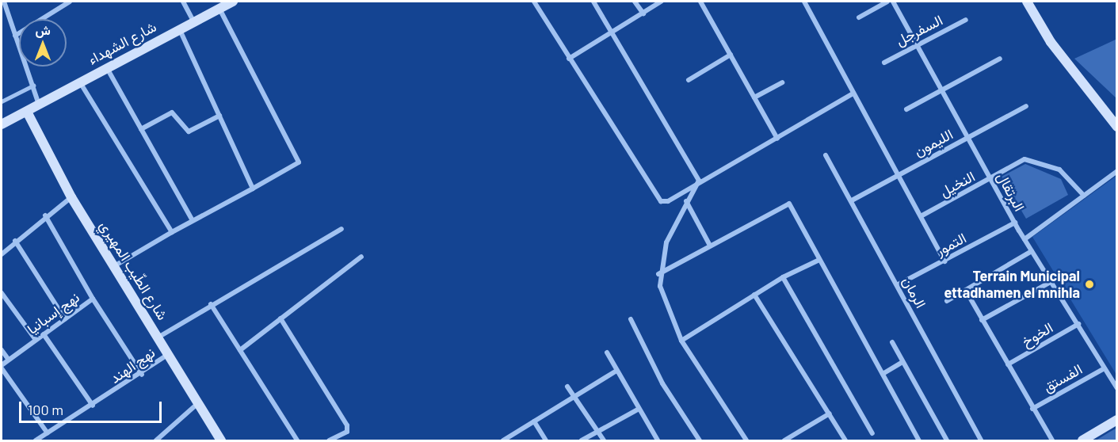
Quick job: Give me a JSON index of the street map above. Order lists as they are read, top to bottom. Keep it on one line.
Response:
{"streets":{"street":["السفرجل","شارع الشهداء","الليمون","النخيل","البرتقال","التمور","شارع الطّيب المهيري","الرمان","نهج إسبانيا","الخوخ","نهج الهند","الفستق"]},"crossings":[["السفرجل","البرتقال"],["شارع الشهداء","شارع الطّيب المهيري"],["الليمون","البرتقال"],["الليمون","الرمان"],["النخيل","البرتقال"],["البرتقال","التمور"],["البرتقال","الخوخ"],["البرتقال","الفستق"],["التمور","الرمان"],["شارع الطّيب المهيري","نهج الهند"],["نهج إسبانيا","نهج الهند"]],"places":["Terrain Municipal ettadhamen el mnihla"],"scale_bar":"100 m","north":"top"}
